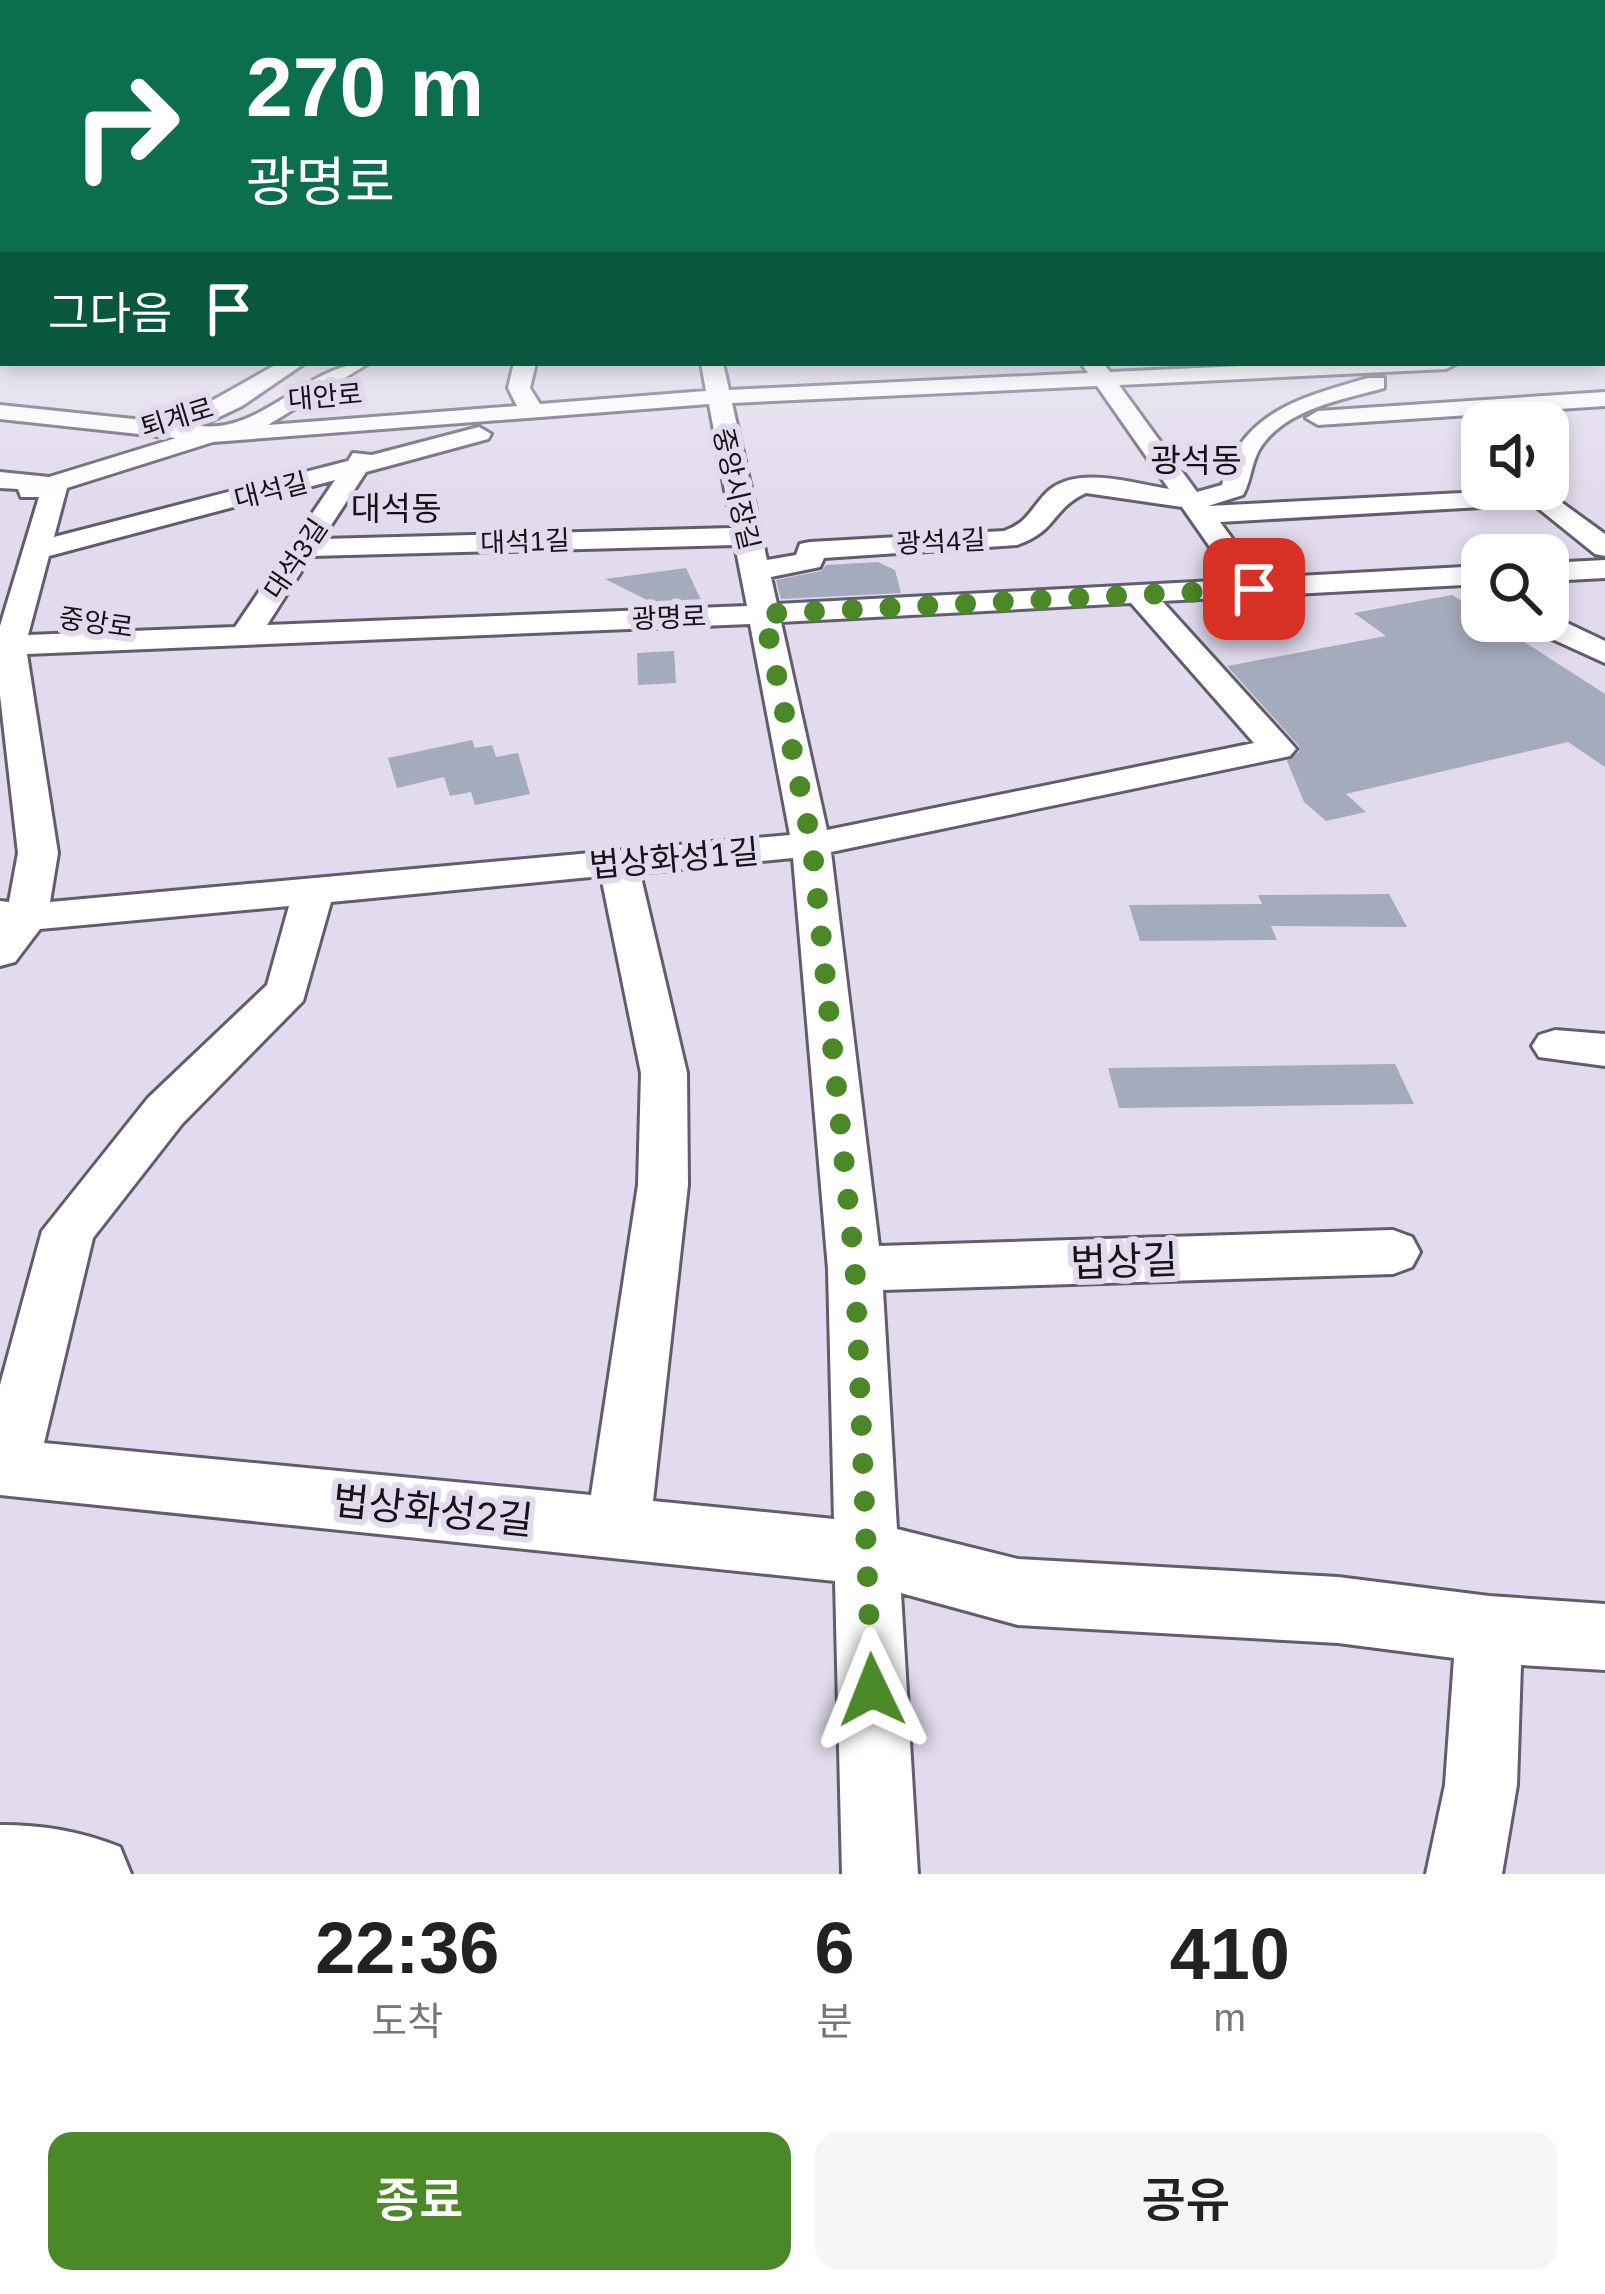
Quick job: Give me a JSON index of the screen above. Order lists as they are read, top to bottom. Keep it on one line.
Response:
{"streets":{"street":["대안로","퇴계로","중앙시장길","대석길","대석1길","광석4길","대석3길","광명로","중앙로","법상화성1길","법상길","법상화성2길"]},"crossings":[["대안로","퇴계로"],["대안로","중앙시장길"],["대안로","대석길"],["대안로","대석3길"],["중앙시장길","대석1길"],["중앙시장길","광석4길"],["중앙시장길","광명로"],["대석길","대석3길"],["대석1길","대석3길"],["광석4길","광명로"],["대석3길","광명로"],["광명로","중앙로"],["광명로","법상화성1길"]],"districts":["광석동","대석동"],"page":{"turn":["270 m","광명로"],"then":"그다음","eta":["22:36","도착","6","분","410","m"],"buttons":["종료","공유"]}}
